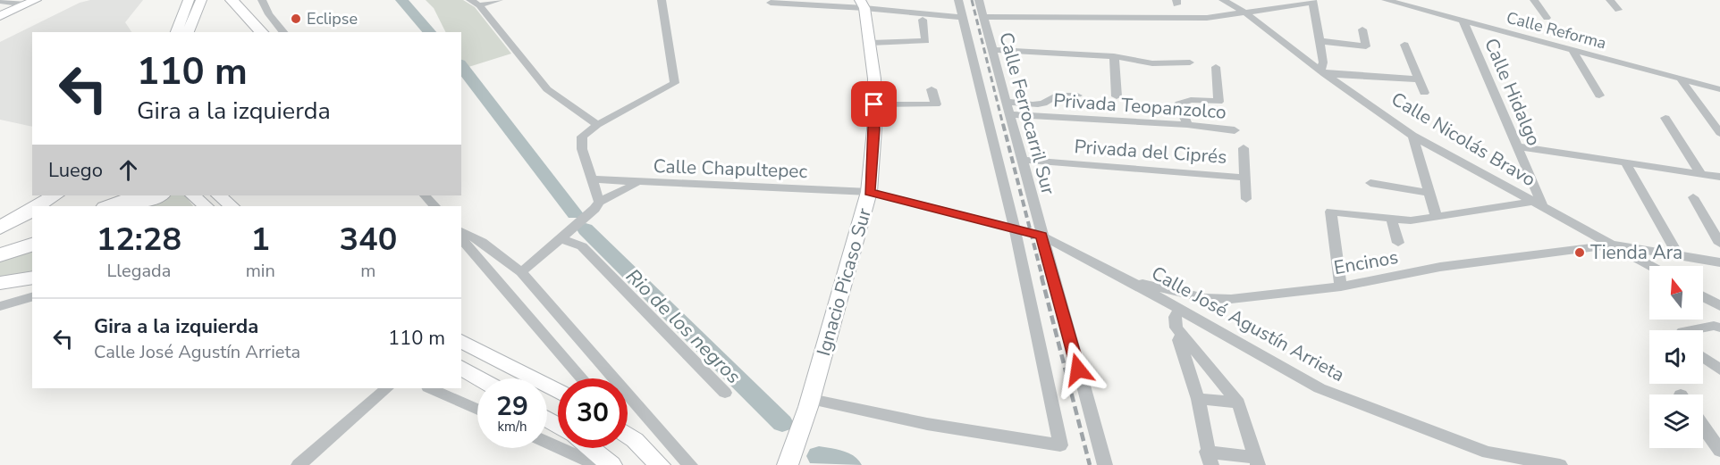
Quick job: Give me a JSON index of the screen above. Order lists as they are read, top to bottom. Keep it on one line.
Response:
{"streets":{"main road":["Ignacio Picaso Sur"],"street":["Calle Reforma","Calle Hidalgo","Privada Teopanzolco","Calle Ferrocarril Sur","Calle Nicolás Bravo","Privada del Ciprés","Calle Chapultepec","Encinos","Calle José Agustín Arrieta"]},"crossings":[["Calle Reforma","Calle Hidalgo"],["Calle Hidalgo","Calle Nicolás Bravo"],["Privada Teopanzolco","Calle Ferrocarril Sur"],["Calle Ferrocarril Sur","Privada del Ciprés"],["Calle Ferrocarril Sur","Calle José Agustín Arrieta"],["Calle Nicolás Bravo","Encinos"],["Calle Chapultepec","Ignacio Picaso Sur"],["Calle Chapultepec","Calle José Agustín Arrieta"],["Encinos","Calle José Agustín Arrieta"]],"water":["Rio de los negros"],"places":["Eclipse","Tienda Ara"],"north":"top","page":{"turn":["110 m","Gira a la izquierda"],"then":"Luego","eta":["12:28","Llegada","1","min","340","m"],"list":[{"name":"Gira a la izquierda","note":"Calle José Agustín Arrieta","value":"110 m"}],"speed":"29 km/h","limit":"30"}}
